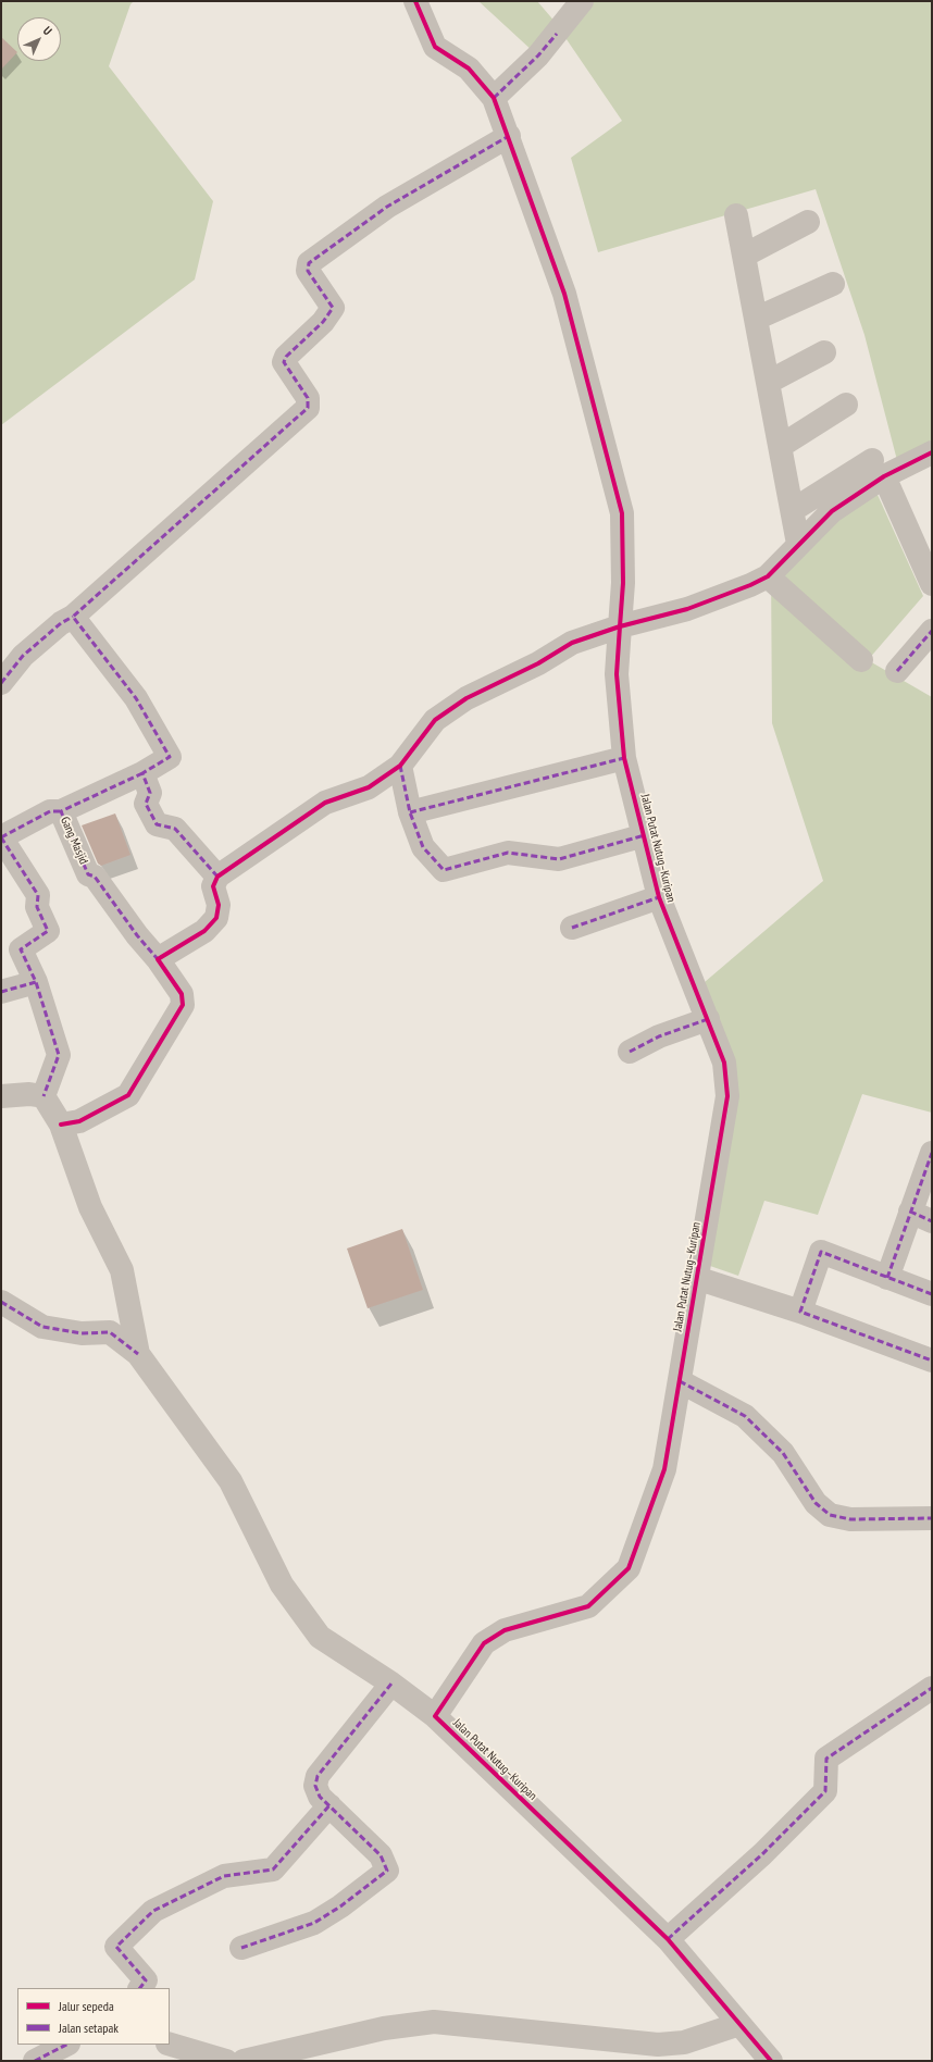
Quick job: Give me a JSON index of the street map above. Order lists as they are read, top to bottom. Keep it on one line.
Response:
{"streets":{"street":["Gang Masjid","Jalan Putat Nutug–Kuripan"]},"legend":["Jalur sepeda","Jalan setapak"],"north":"top right"}
